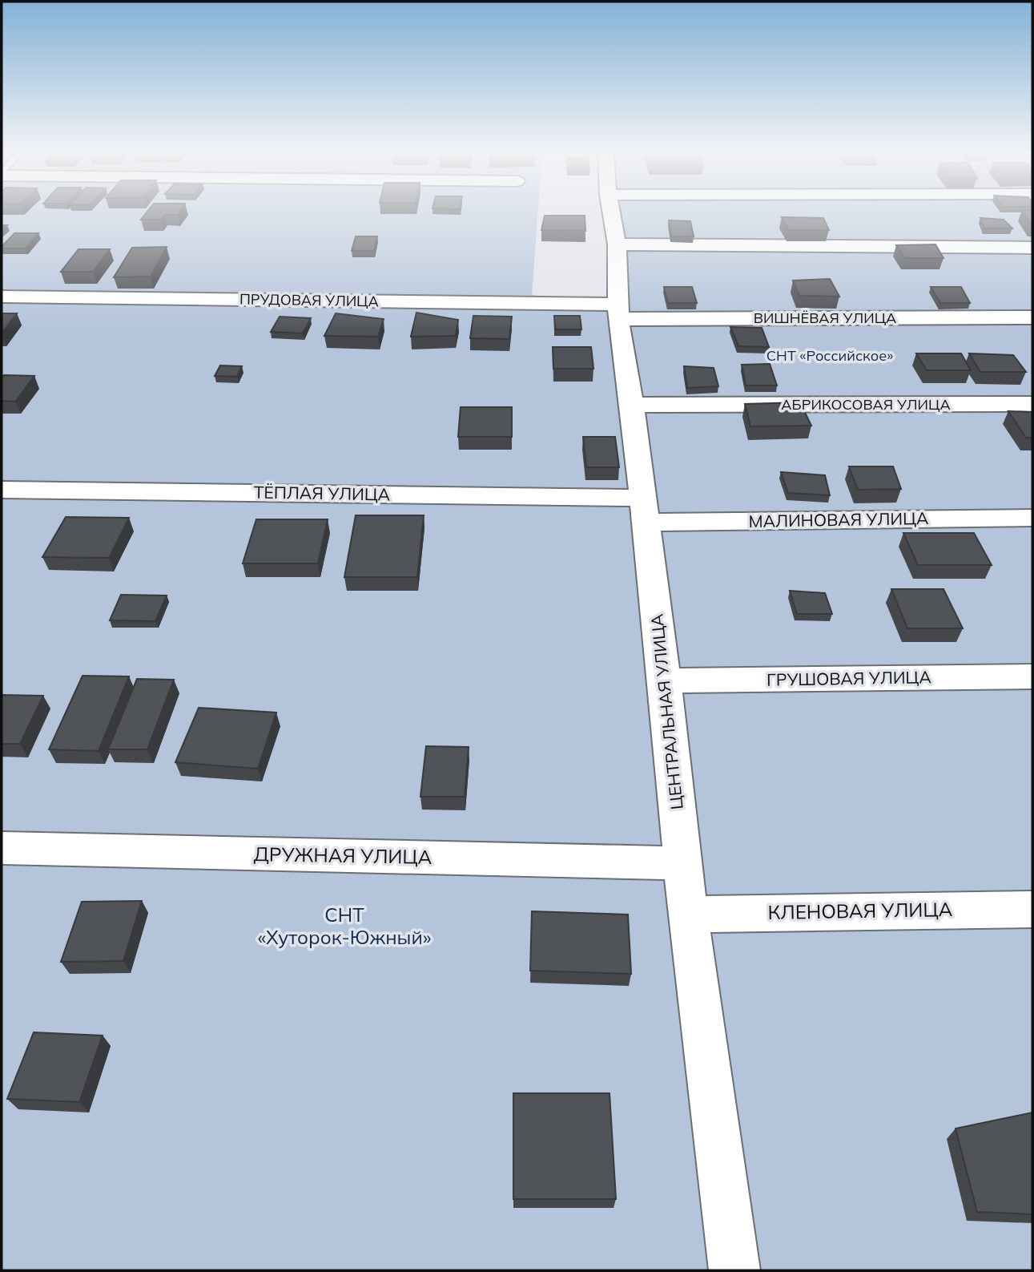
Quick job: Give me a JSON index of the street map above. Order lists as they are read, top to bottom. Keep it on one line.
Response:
{"streets":{"street":["ПРУДОВАЯ УЛИЦА","ВИШНЁВАЯ УЛИЦА","АБРИКОСОВАЯ УЛИЦА","ТЁПЛАЯ УЛИЦА","МАЛИНОВАЯ УЛИЦА","ГРУШОВАЯ УЛИЦА","ЦЕНТРАЛЬНАЯ УЛИЦА","ДРУЖНАЯ УЛИЦА","КЛЕНОВАЯ УЛИЦА"]},"crossings":[["ПРУДОВАЯ УЛИЦА","ВИШНЁВАЯ УЛИЦА"],["ПРУДОВАЯ УЛИЦА","ЦЕНТРАЛЬНАЯ УЛИЦА"],["ВИШНЁВАЯ УЛИЦА","ЦЕНТРАЛЬНАЯ УЛИЦА"],["АБРИКОСОВАЯ УЛИЦА","ЦЕНТРАЛЬНАЯ УЛИЦА"],["ТЁПЛАЯ УЛИЦА","МАЛИНОВАЯ УЛИЦА"],["ТЁПЛАЯ УЛИЦА","ЦЕНТРАЛЬНАЯ УЛИЦА"],["МАЛИНОВАЯ УЛИЦА","ЦЕНТРАЛЬНАЯ УЛИЦА"],["ГРУШОВАЯ УЛИЦА","ЦЕНТРАЛЬНАЯ УЛИЦА"],["ЦЕНТРАЛЬНАЯ УЛИЦА","ДРУЖНАЯ УЛИЦА"],["ЦЕНТРАЛЬНАЯ УЛИЦА","КЛЕНОВАЯ УЛИЦА"]],"parks":["СНТ «Российское»","СНТ «Хуторок-Южный»"]}
